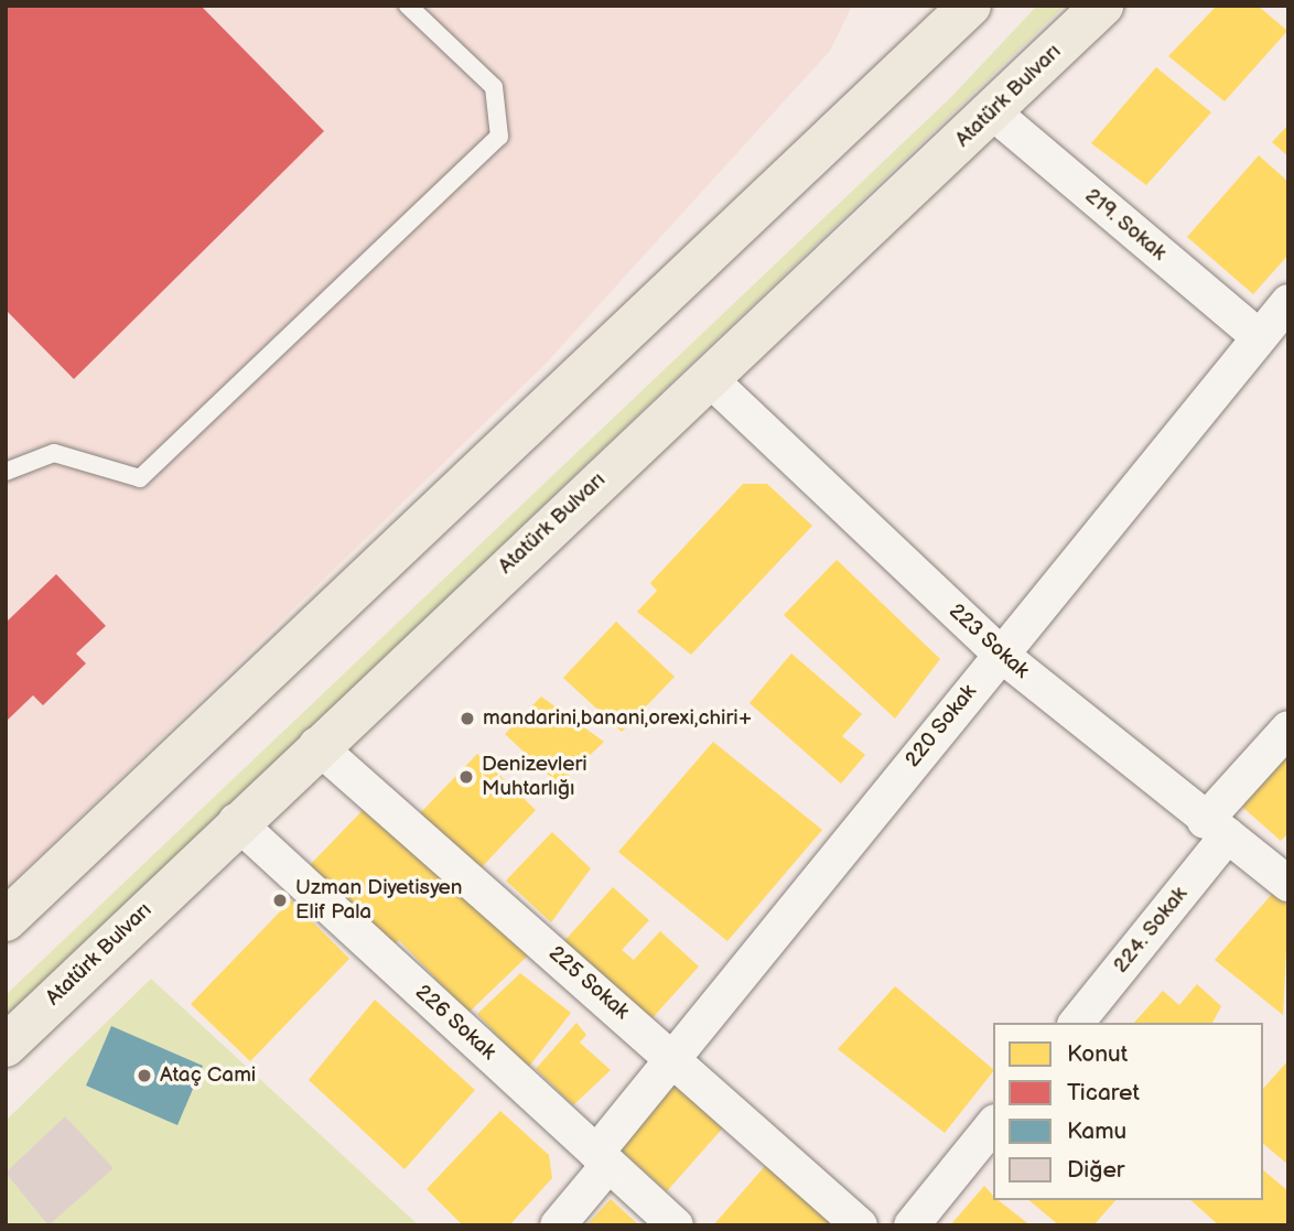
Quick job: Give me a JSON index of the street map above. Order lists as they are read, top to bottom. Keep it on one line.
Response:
{"streets":{"highway":["Atatürk Bulvarı"],"street":["219. Sokak","223 Sokak","220 Sokak","224. Sokak","225 Sokak","226 Sokak"]},"crossings":[["Atatürk Bulvarı","219. Sokak"],["Atatürk Bulvarı","223 Sokak"],["Atatürk Bulvarı","225 Sokak"],["Atatürk Bulvarı","226 Sokak"],["219. Sokak","220 Sokak"],["223 Sokak","220 Sokak"],["223 Sokak","224. Sokak"],["220 Sokak","225 Sokak"],["220 Sokak","226 Sokak"]],"places":["mandarini,banani,orexi,chiri+","Denizevleri Muhtarlığı","Uzman Diyetisyen Elif Pala","Ataç Cami"],"legend":["Konut","Ticaret","Kamu","Diğer"]}
